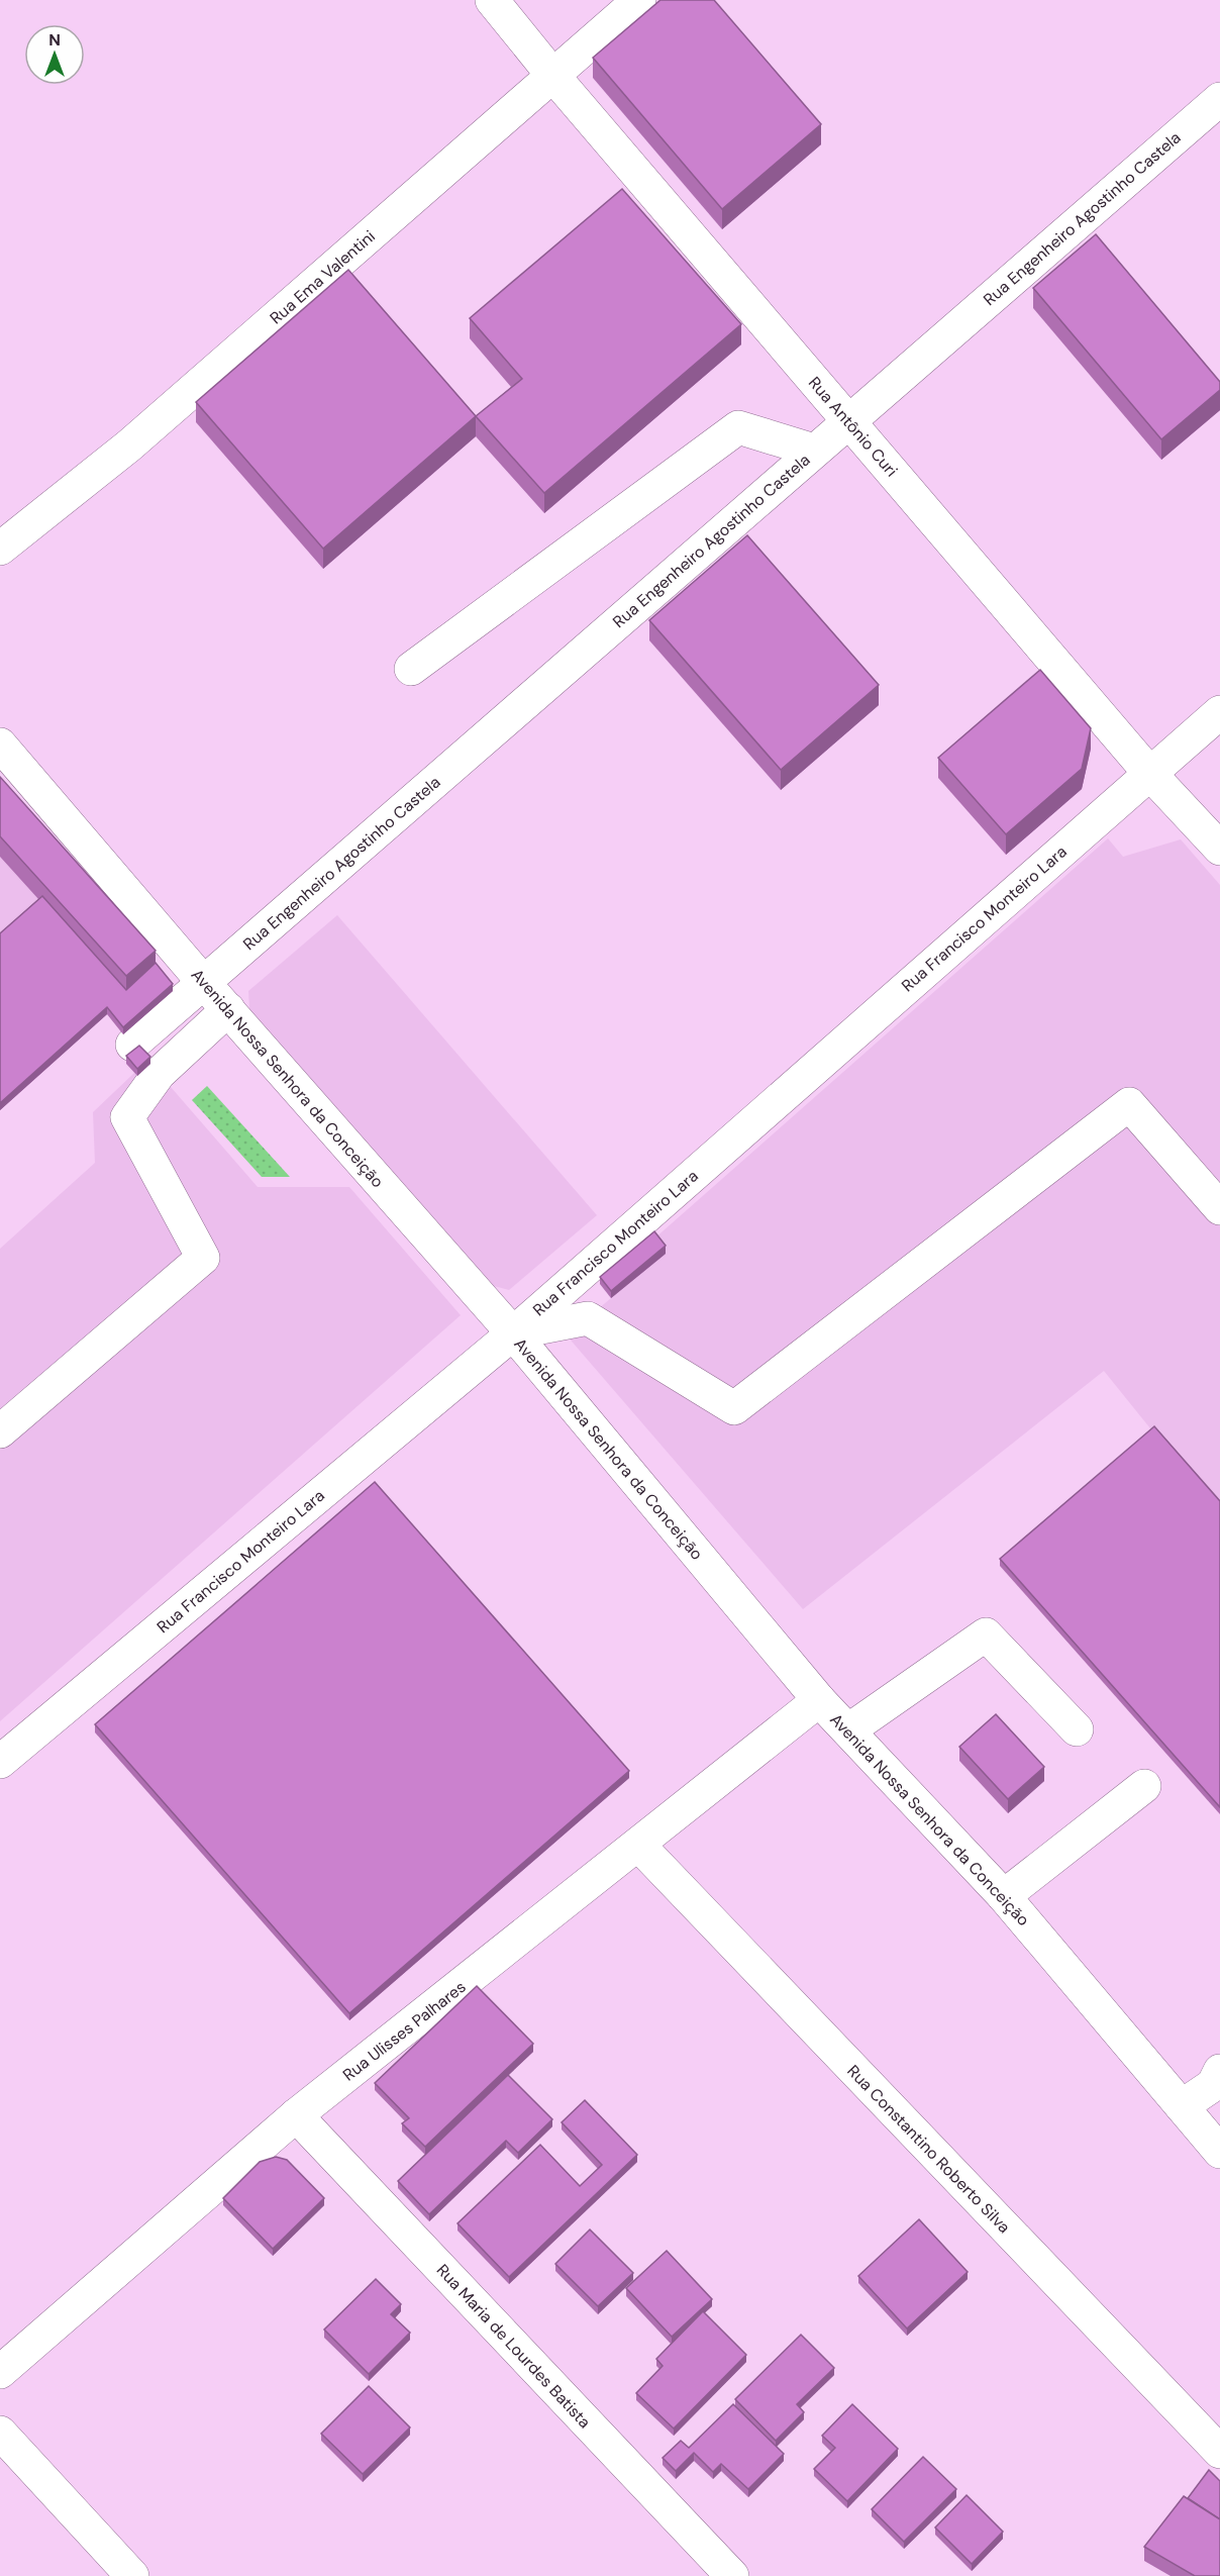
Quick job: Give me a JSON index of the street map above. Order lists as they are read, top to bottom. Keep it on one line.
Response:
{"streets":{"street":["Rua Engenheiro Agostinho Castela","Rua Ema Valentini","Rua Antônio Curi","Rua Francisco Monteiro Lara","Avenida Nossa Senhora da Conceição","Rua Ulisses Palhares","Rua Constantino Roberto Silva","Rua Maria de Lourdes Batista"]},"crossings":[["Rua Engenheiro Agostinho Castela","Rua Antônio Curi"],["Rua Engenheiro Agostinho Castela","Avenida Nossa Senhora da Conceição"],["Rua Ema Valentini","Rua Antônio Curi"],["Rua Antônio Curi","Rua Francisco Monteiro Lara"],["Rua Francisco Monteiro Lara","Avenida Nossa Senhora da Conceição"],["Avenida Nossa Senhora da Conceição","Rua Ulisses Palhares"],["Rua Ulisses Palhares","Rua Constantino Roberto Silva"],["Rua Ulisses Palhares","Rua Maria de Lourdes Batista"]],"north":"top"}
